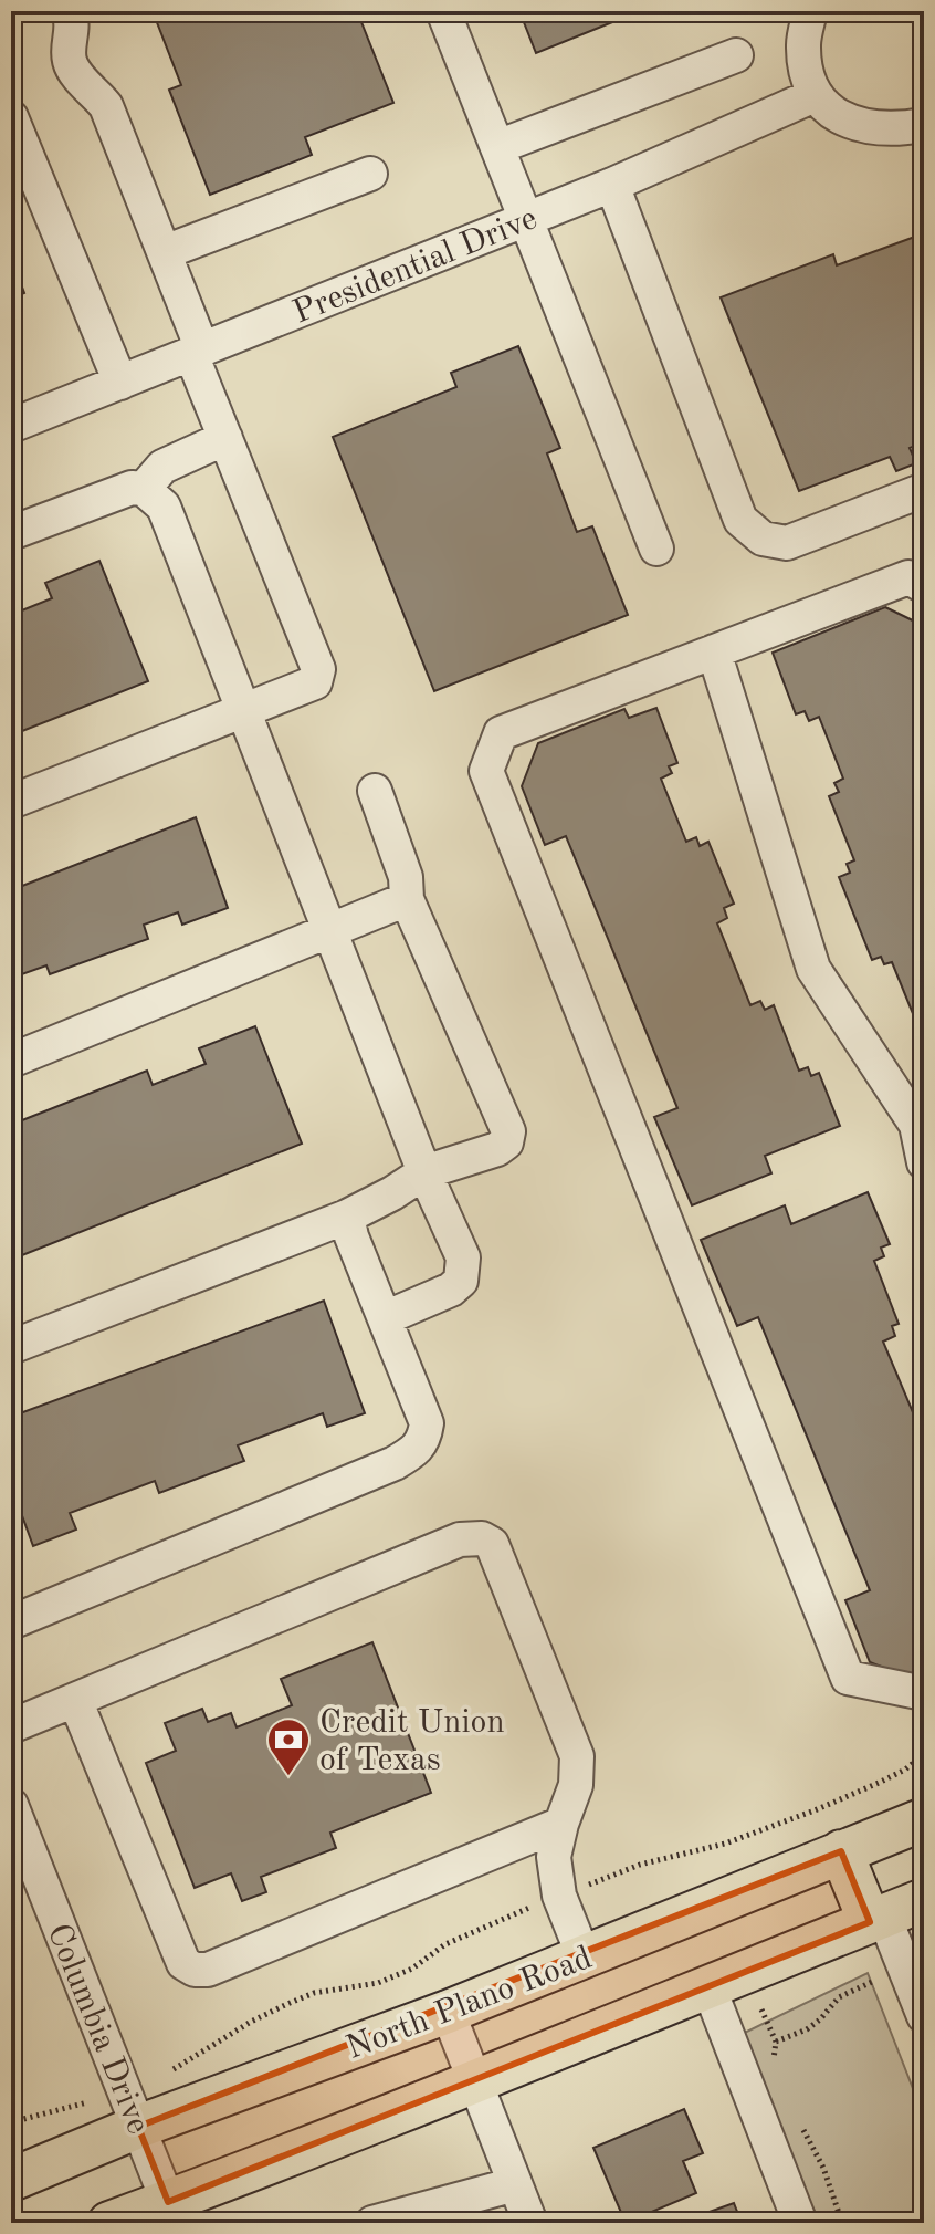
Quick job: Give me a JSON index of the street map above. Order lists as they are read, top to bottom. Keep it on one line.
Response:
{"streets":{"main road":["North Plano Road"],"street":["Presidential Drive","Columbia Drive"]},"crossings":[["North Plano Road","Columbia Drive"]],"places":{"bank":["Credit Union of Texas"]}}
